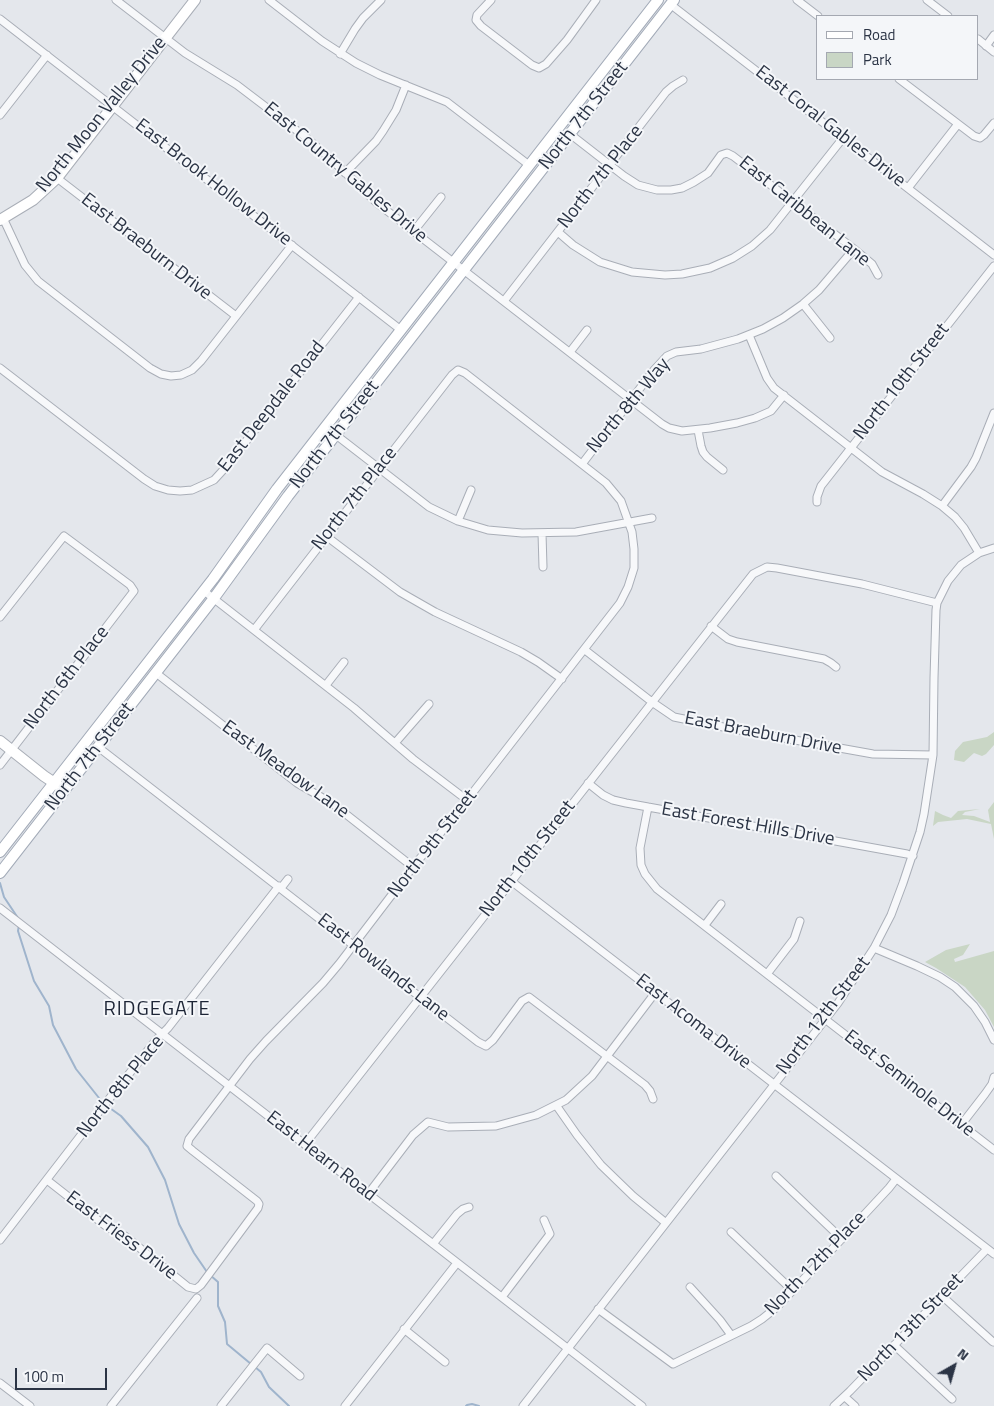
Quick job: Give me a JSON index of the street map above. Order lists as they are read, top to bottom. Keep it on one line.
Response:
{"streets":{"main road":["North Moon Valley Drive","North 7th Street"],"street":["East Coral Gables Drive","East Country Gables Drive","North 7th Place","East Brook Hollow Drive","East Caribbean Lane","East Braeburn Drive","North 10th Street","North 8th Way","East Deepdale Road","North 6th Place","East Meadow Lane","East Forest Hills Drive","North 9th Street","East Rowlands Lane","North 12th Street","East Acoma Drive","East Seminole Drive","North 8th Place","East Hearn Road","East Friess Drive","North 12th Place","North 13th Street"]},"crossings":[["North Moon Valley Drive","East Country Gables Drive"],["North Moon Valley Drive","East Brook Hollow Drive"],["North Moon Valley Drive","East Braeburn Drive"],["North 7th Street","East Coral Gables Drive"],["North 7th Street","East Country Gables Drive"],["North 7th Street","East Brook Hollow Drive"],["North 7th Street","East Meadow Lane"],["North 7th Street","East Rowlands Lane"],["East Country Gables Drive","North 7th Place"],["East Country Gables Drive","North 8th Way"],["North 7th Place","East Caribbean Lane"],["North 7th Place","North 8th Way"],["East Brook Hollow Drive","East Deepdale Road"],["East Caribbean Lane","North 8th Way"],["East Braeburn Drive","North 10th Street"],["East Braeburn Drive","North 9th Street"],["East Braeburn Drive","North 12th Street"],["North 10th Street","East Forest Hills Drive"],["North 10th Street","East Rowlands Lane"],["North 10th Street","North 12th Street"],["North 10th Street","East Acoma Drive"],["North 10th Street","East Hearn Road"],["East Meadow Lane","North 9th Street"],["East Forest Hills Drive","North 12th Street"],["East Forest Hills Drive","East Seminole Drive"],["North 9th Street","East Rowlands Lane"],["North 9th Street","East Hearn Road"],["North 9th Street","East Friess Drive"],["East Rowlands Lane","North 8th Place"],["North 12th Street","East Acoma Drive"],["North 12th Street","East Seminole Drive"],["North 12th Street","East Hearn Road"],["North 12th Street","North 12th Place"],["East Acoma Drive","North 12th Place"],["East Acoma Drive","North 13th Street"],["North 8th Place","East Hearn Road"],["North 8th Place","East Friess Drive"]],"districts":["RIDGEGATE"],"legend":["Road","Park"],"scale_bar":"100 m","north":"top right"}
